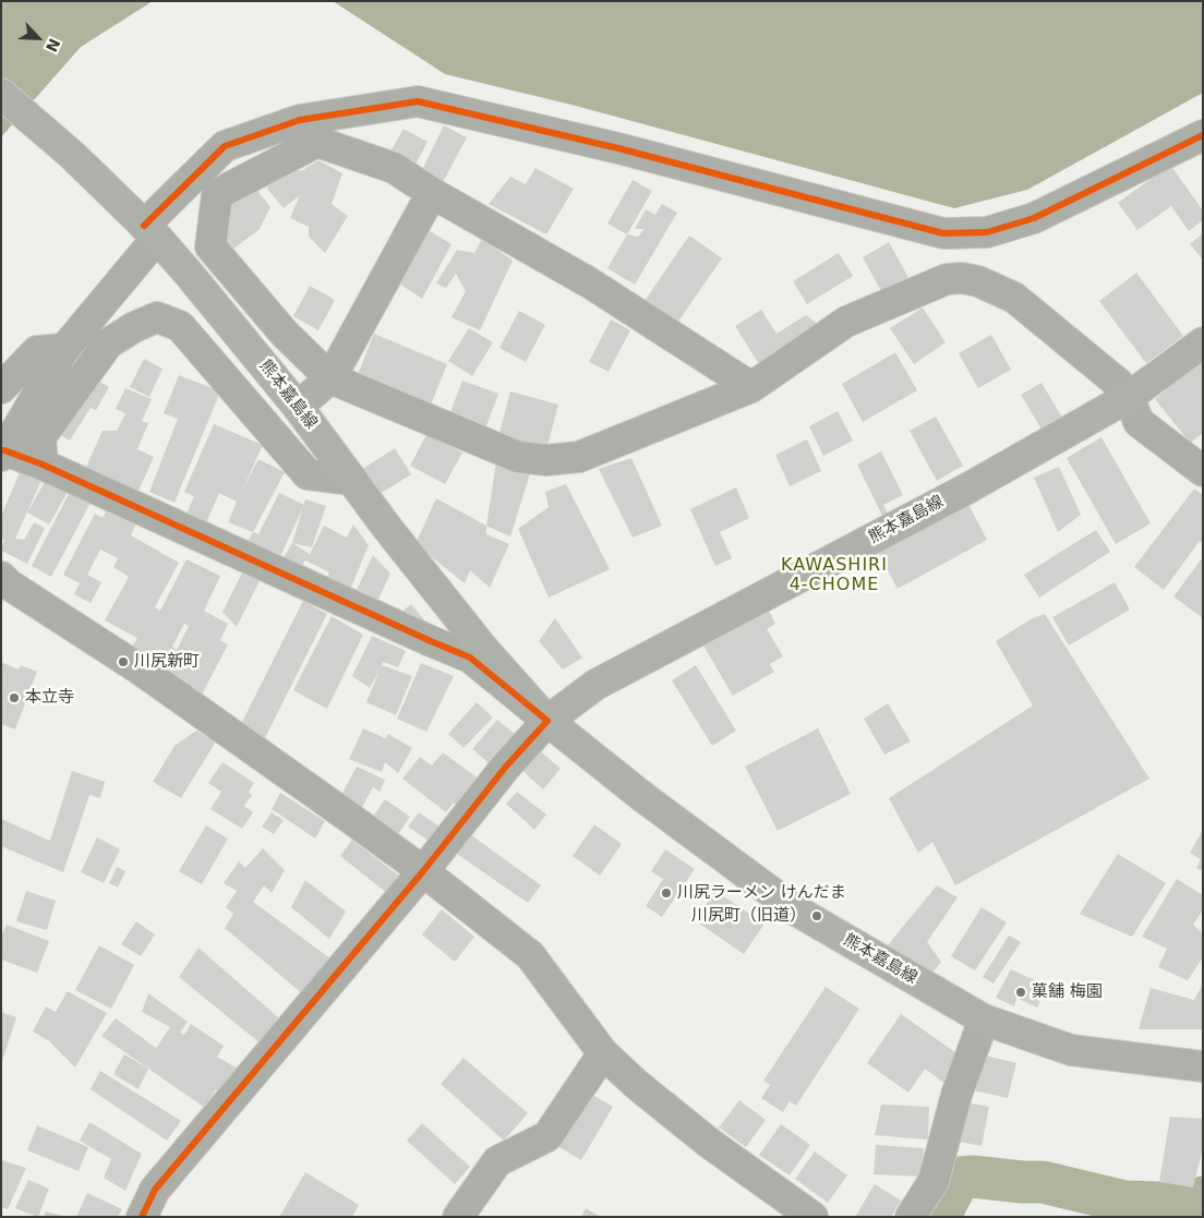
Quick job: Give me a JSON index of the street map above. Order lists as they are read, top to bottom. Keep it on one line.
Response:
{"streets":{"main road":["熊本嘉島線"]},"districts":["KAWASHIRI 4-CHOME"],"places":["川尻新町","本立寺","川尻ラーメン けんだま","川尻町（旧道）","菓舗 梅園"],"north":"bottom right"}
